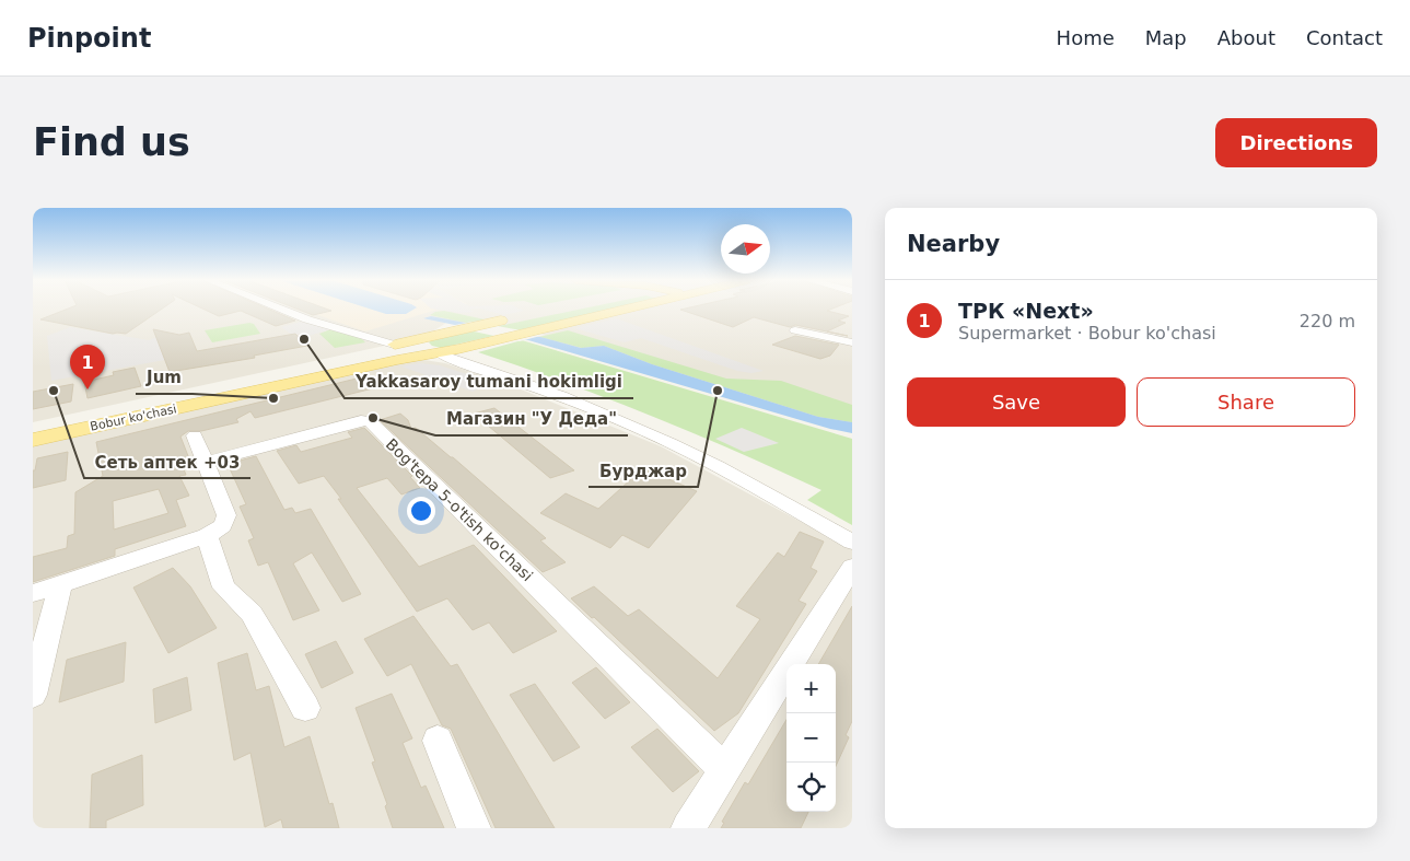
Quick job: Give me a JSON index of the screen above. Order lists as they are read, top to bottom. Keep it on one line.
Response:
{"streets":{"main road":["Bobur ko'chasi"],"street":["Bog'tepa 5-o'tish ko'chasi"]},"places":["Yakkasaroy tumani hokimligi","Сеть аптек +03","Бурджар","Jum","Магазин \"У Деда\""],"north":"right","page":{"header":"Pinpoint","nav":["Home","Map","About","Contact"],"buttons":["Directions",["Save","Share"]],"title":"Find us","heading":"Nearby","list":[{"mark":"1","name":"ТРК «Next»","note":"Supermarket · Bobur ko'chasi","value":"220 m"}],"pins":"1","map_buttons":["+","−"]}}
